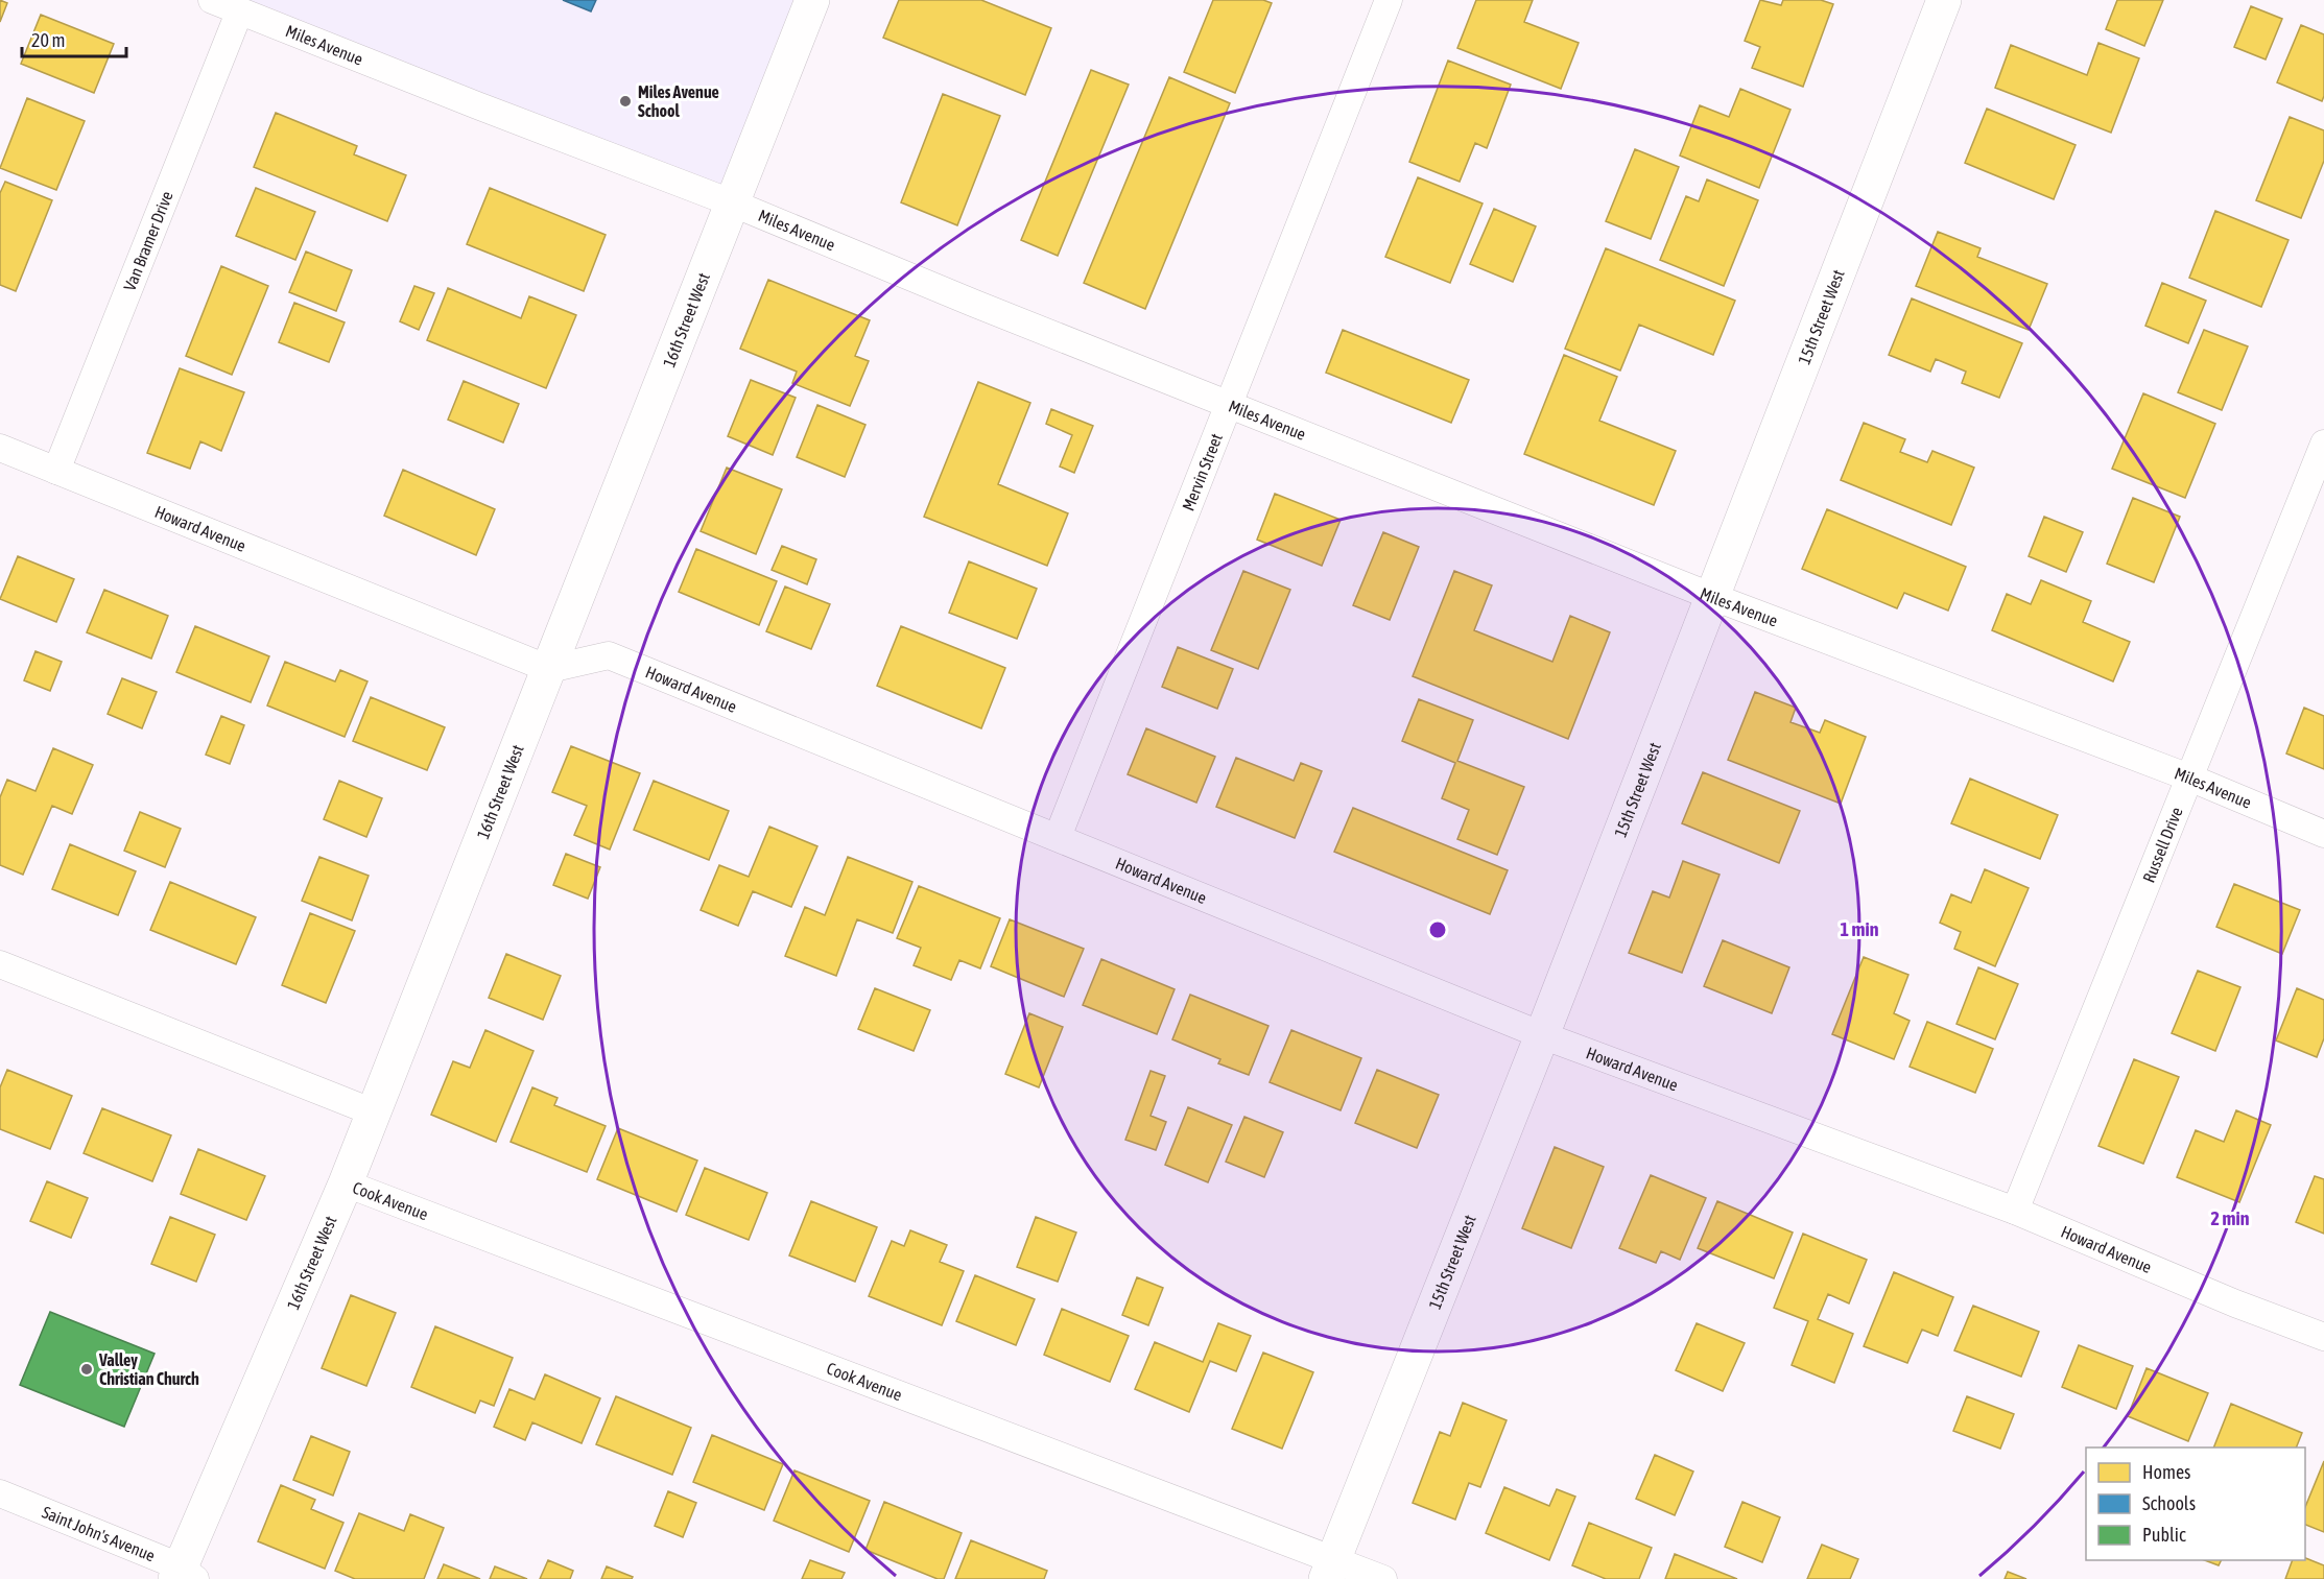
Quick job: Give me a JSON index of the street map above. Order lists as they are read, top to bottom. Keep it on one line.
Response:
{"streets":{"street":["Miles Avenue","Van Bramer Drive","15th Street West","16th Street West","Mervin Street","Howard Avenue","Russell Drive","Cook Avenue","Saint John's Avenue"]},"crossings":[["Miles Avenue","Van Bramer Drive"],["Miles Avenue","15th Street West"],["Miles Avenue","16th Street West"],["Miles Avenue","Mervin Street"],["Miles Avenue","Russell Drive"],["Van Bramer Drive","Howard Avenue"],["15th Street West","Howard Avenue"],["15th Street West","Cook Avenue"],["16th Street West","Howard Avenue"],["16th Street West","Cook Avenue"],["16th Street West","Saint John's Avenue"],["Mervin Street","Howard Avenue"],["Howard Avenue","Russell Drive"]],"places":["Miles Avenue School","Valley Christian Church"],"legend":["Homes","Schools","Public"],"scale_bar":"20 m","rings":["1 min","2 min"]}
